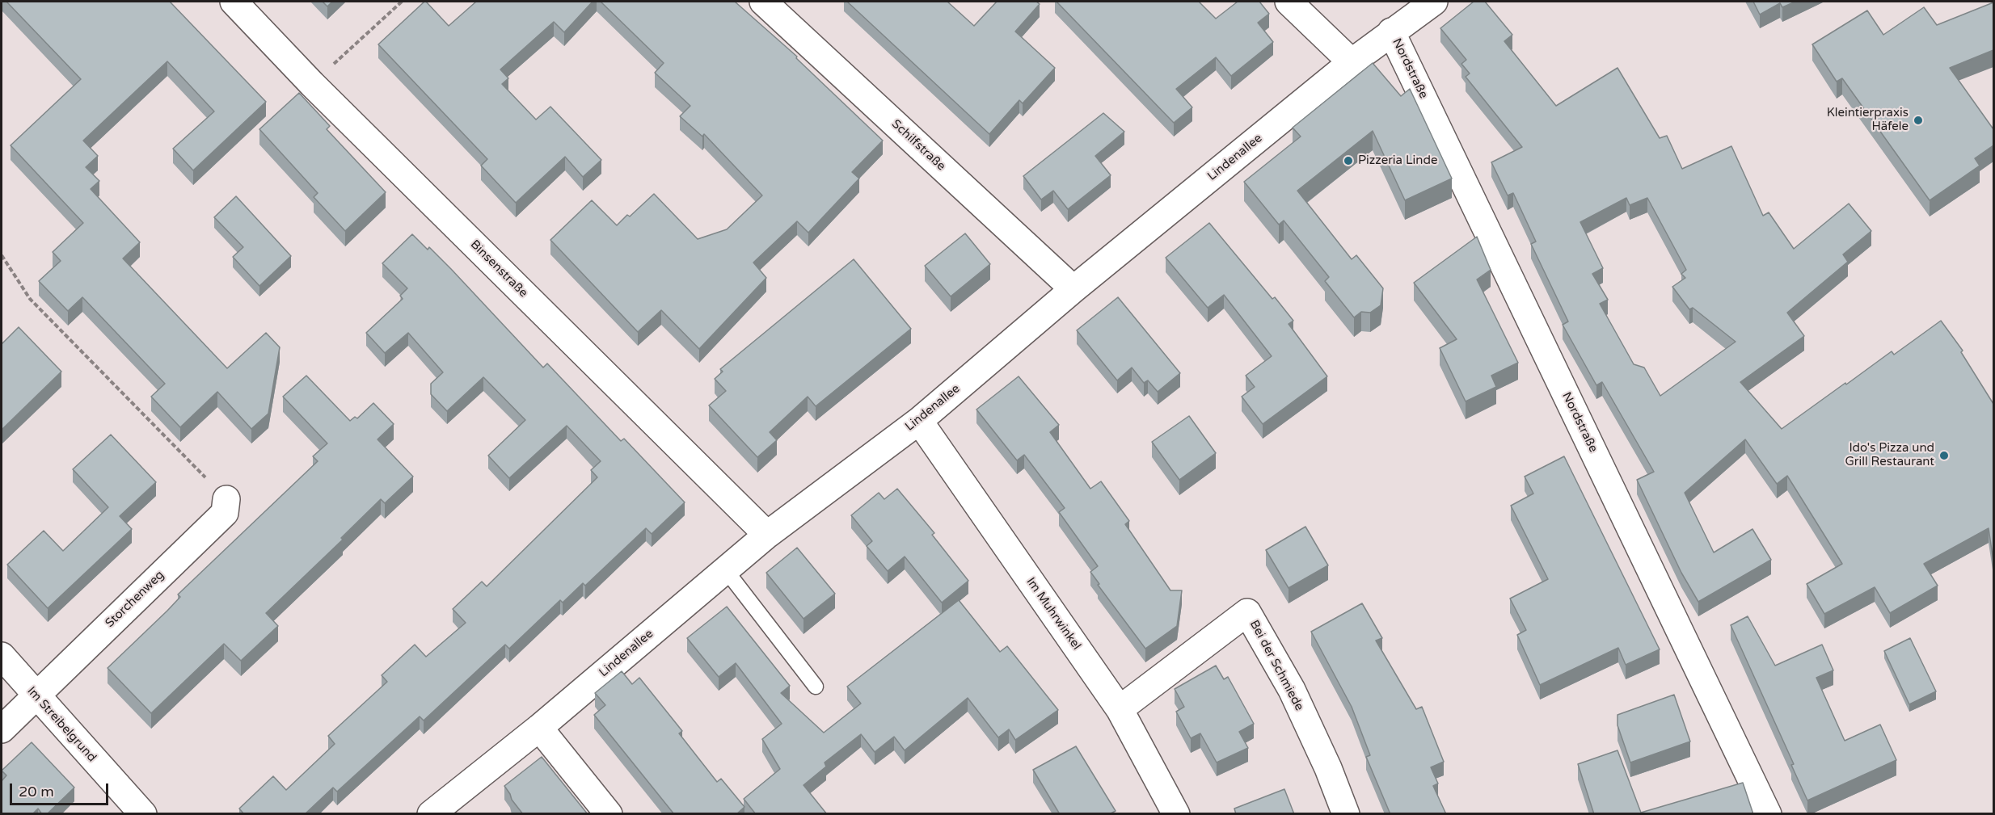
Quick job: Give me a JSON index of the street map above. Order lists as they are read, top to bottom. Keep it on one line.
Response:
{"streets":{"street":["Nordstraße","Schilfstraße","Lindenallee","Binsenstraße","Storchenweg","Im Muhrwinkel","Bei der Schmiede","Im Streibelgrund"]},"crossings":[["Nordstraße","Lindenallee"],["Schilfstraße","Lindenallee"],["Lindenallee","Binsenstraße"],["Lindenallee","Im Muhrwinkel"],["Storchenweg","Im Streibelgrund"],["Im Muhrwinkel","Bei der Schmiede"]],"places":["Kleintierpraxis Häfele","Pizzeria Linde","Ido's Pizza und Grill Restaurant"],"scale_bar":"20 m"}
